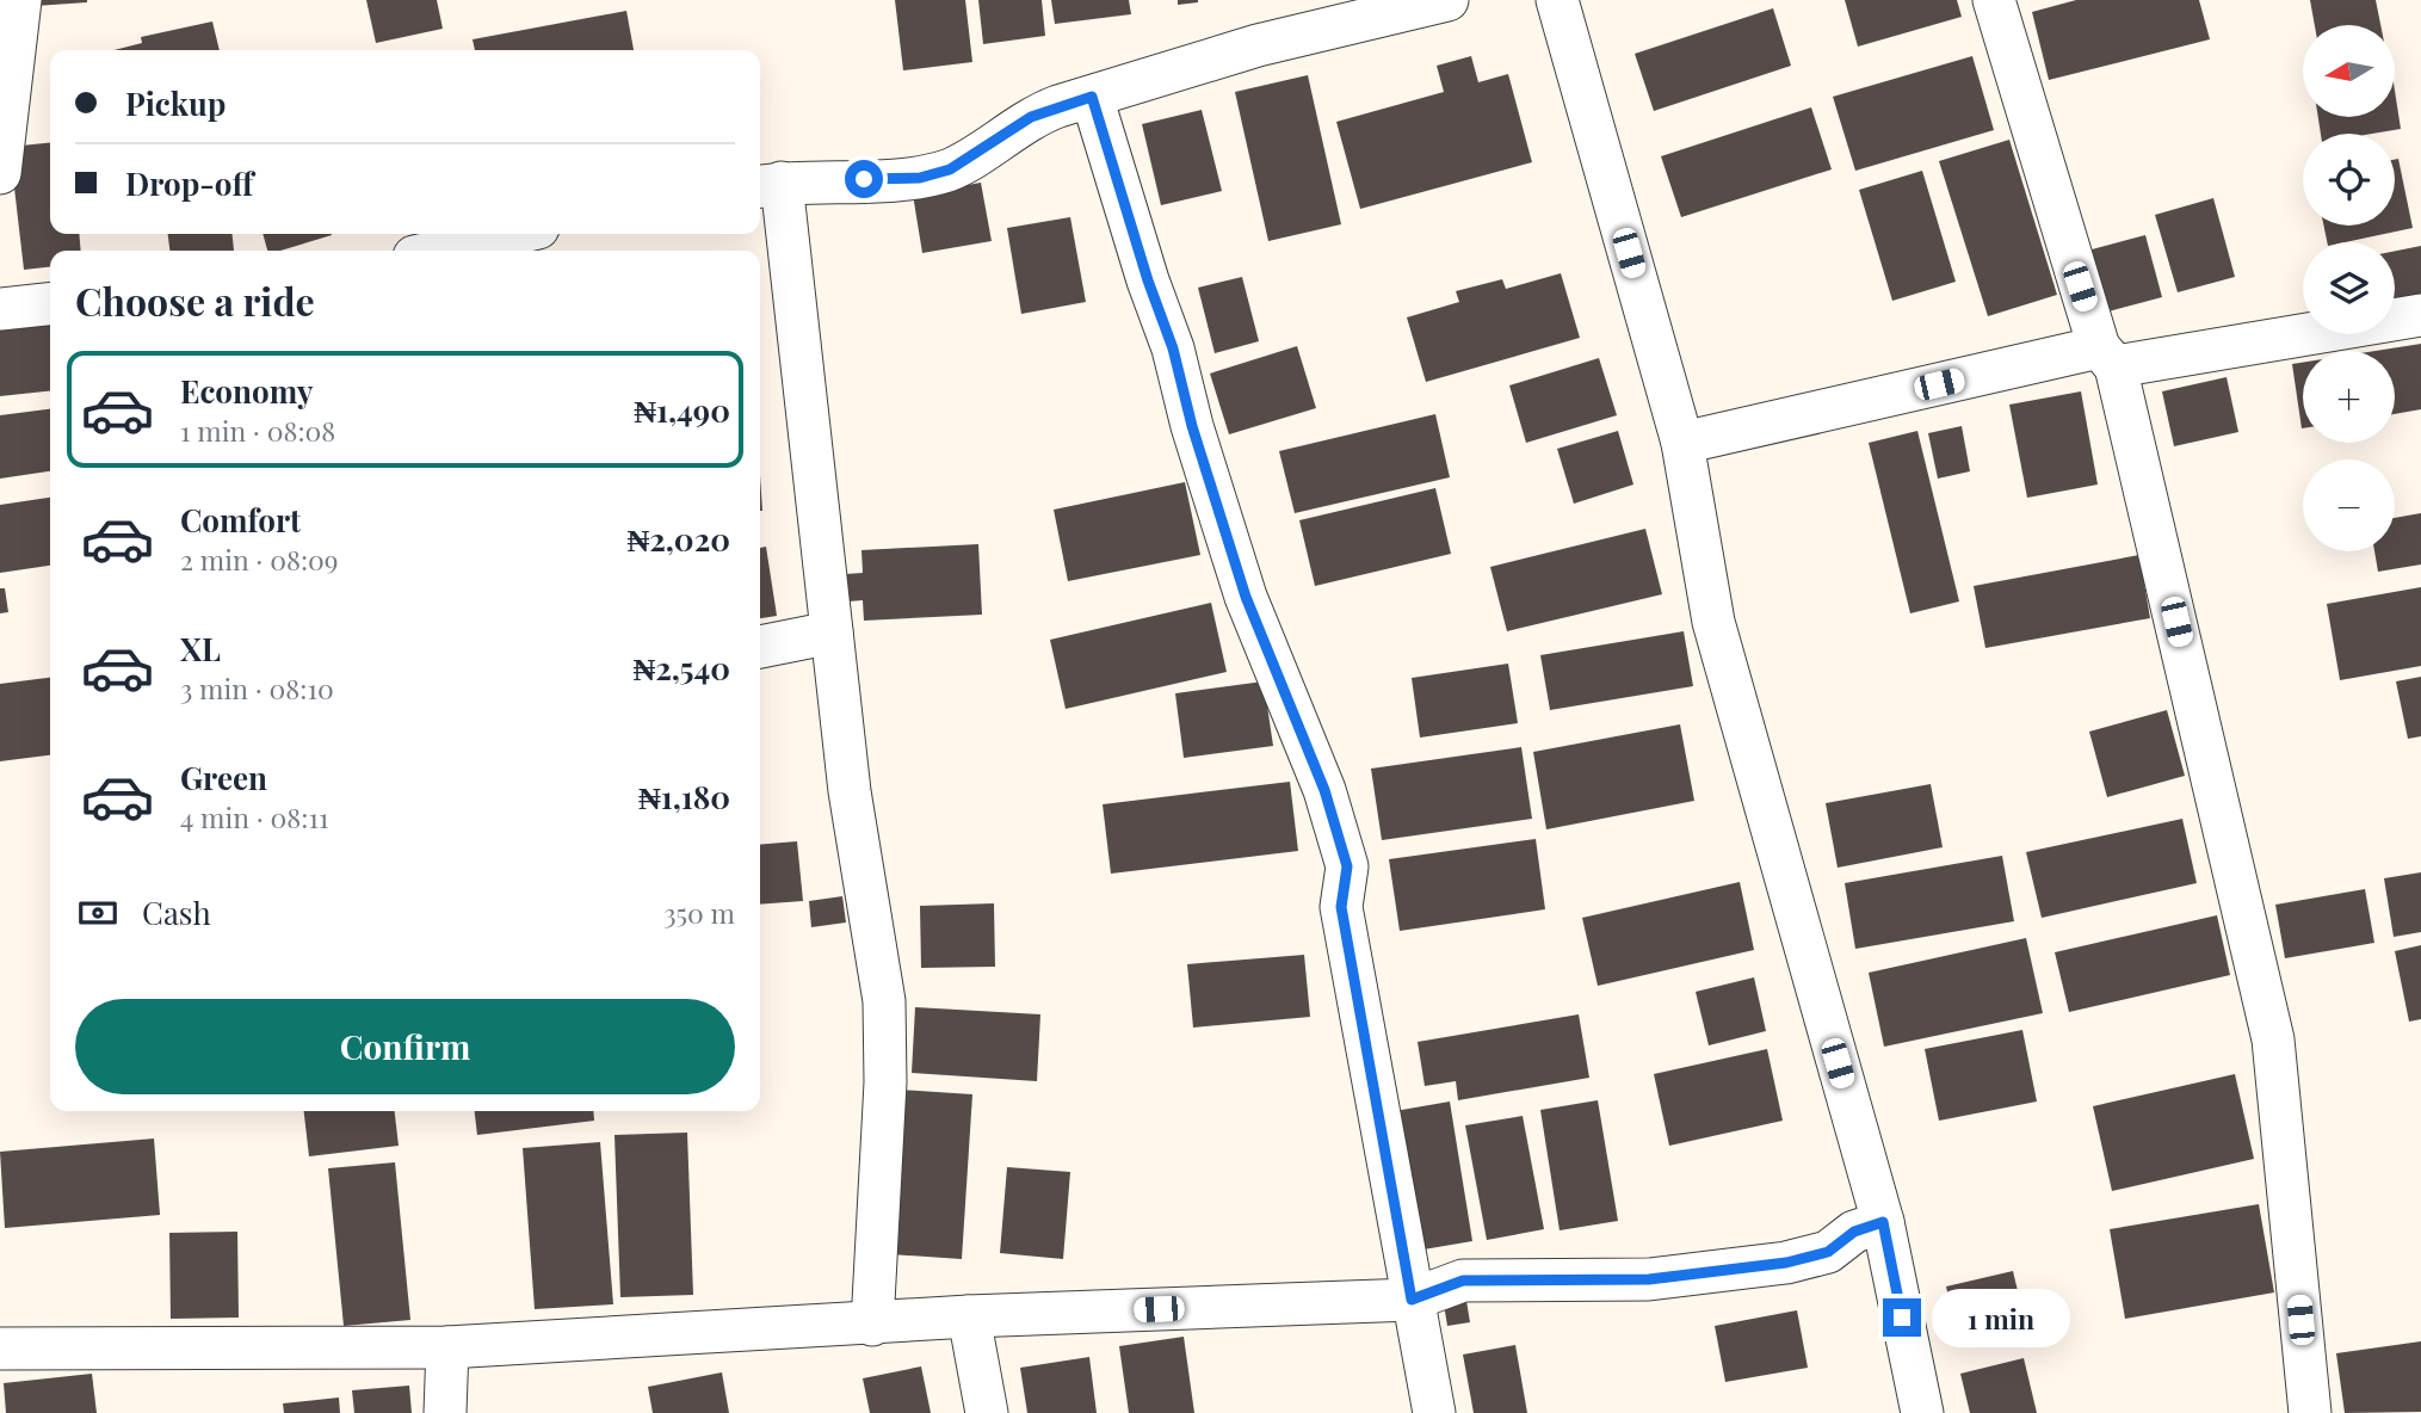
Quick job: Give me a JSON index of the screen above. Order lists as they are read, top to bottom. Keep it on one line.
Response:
{"north":"left","page":{"map_buttons":["+","−"],"banner":["Pickup","Drop-off"],"heading":"Choose a ride","list":[{"name":"Economy","note":"1 min · 08:08","value":"₦1,490"},{"name":"Comfort","note":"2 min · 08:09","value":"₦2,020"},{"name":"XL","note":"3 min · 08:10","value":"₦2,540"},{"name":"Green","note":"4 min · 08:11","value":"₦1,180"}],"pay":["Cash","350 m"],"buttons":"Confirm","bubble":"1 min"}}
